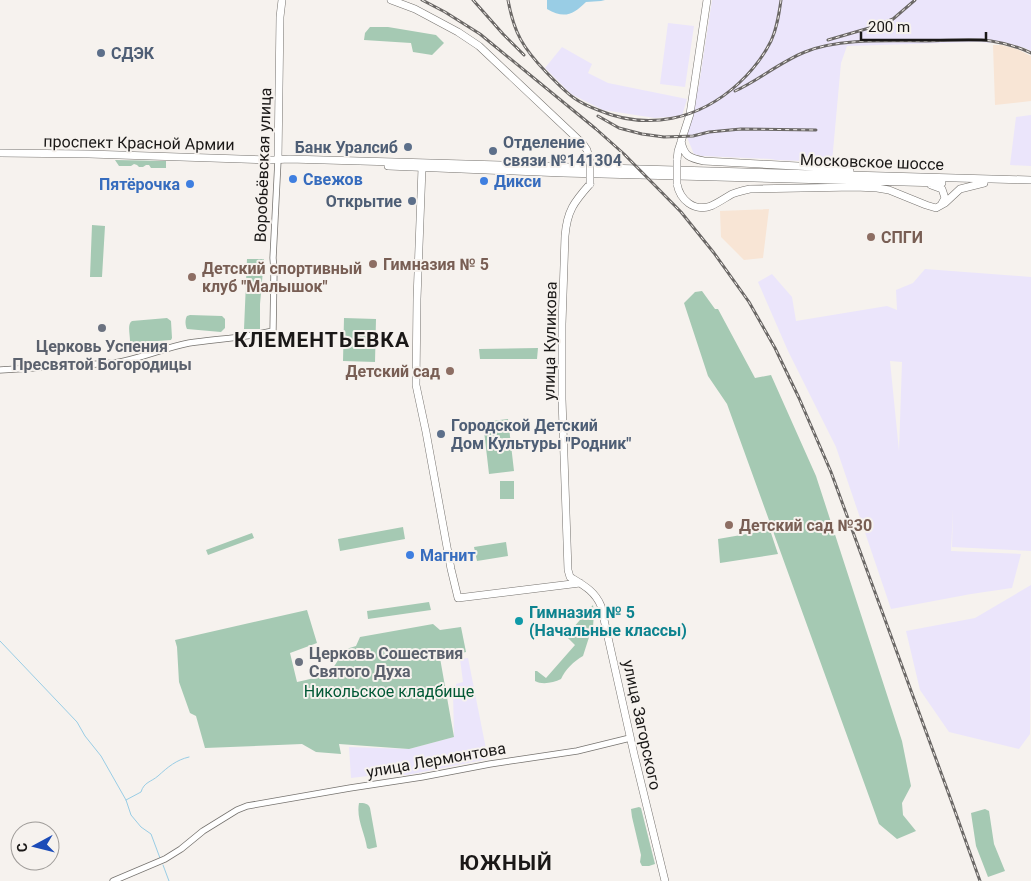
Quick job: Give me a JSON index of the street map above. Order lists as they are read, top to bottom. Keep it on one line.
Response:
{"streets":{"main road":["проспект Красной Армии","Московское шоссе","Воробьёвская улица","улица Куликова","улица Загорского"],"street":["улица Лермонтова"]},"crossings":[["проспект Красной Армии","Московское шоссе"],["проспект Красной Армии","Воробьёвская улица"],["улица Куликова","улица Загорского"],["улица Загорского","улица Лермонтова"]],"districts":["КЛЕМЕНТЬЕВКА","ЮЖНЫЙ"],"parks":["Никольское кладбище"],"places":["СДЭК","Банк Уралсиб","Отделение связи №141304","Свежов","Дикси","Пятёрочка","Открытие","СПГИ","Гимназия № 5","Детский спортивный клуб \"Малышок\"","Церковь Успения Пресвятой Богородицы","Детский сад","Городской Детский Дом Культуры \"Родник\"","Детский сад №30","Магнит","Гимназия № 5 (Начальные классы)","Церковь Сошествия Святого Духа"],"scale_bar":"200 m","north":"left"}
